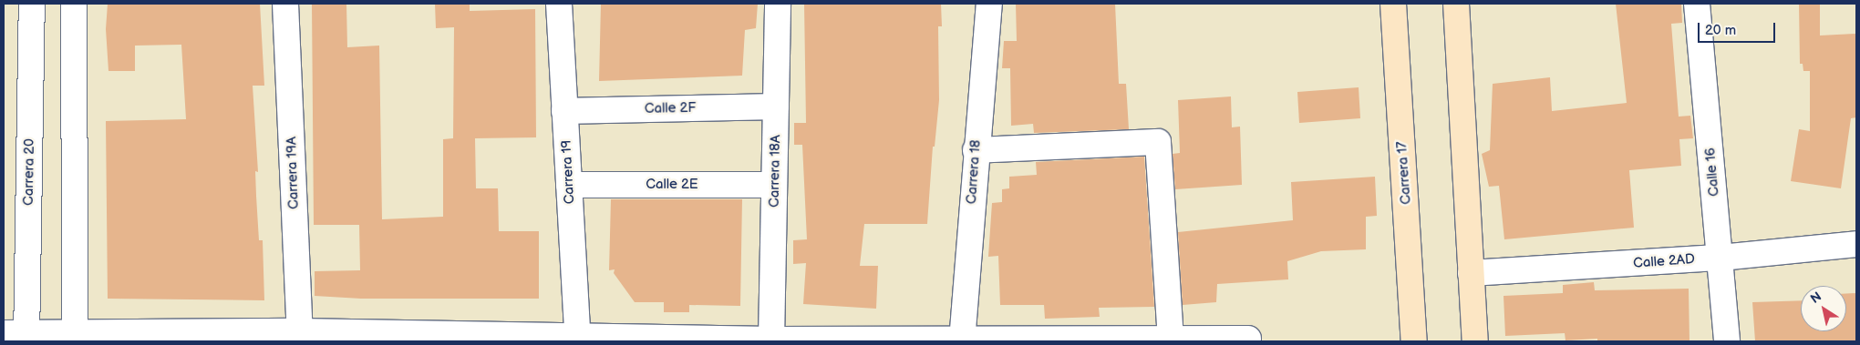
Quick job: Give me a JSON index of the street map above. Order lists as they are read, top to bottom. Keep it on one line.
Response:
{"streets":{"street":["Calle 2F","Carrera 18A","Carrera 20","Carrera 19","Carrera 18","Calle 16","Carrera 19A","Carrera 17","Calle 2E","Calle 2AD"]},"crossings":[["Calle 2F","Carrera 18A"],["Calle 2F","Carrera 19"],["Carrera 18A","Calle 2E"],["Carrera 19","Calle 2E"],["Calle 16","Calle 2AD"]],"scale_bar":"20 m","north":"top left"}
